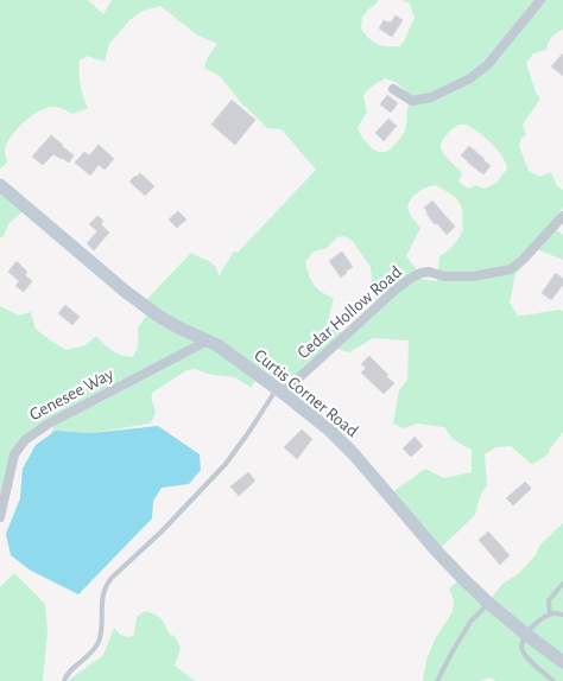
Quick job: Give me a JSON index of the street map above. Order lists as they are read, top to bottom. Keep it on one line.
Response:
{"streets":{"street":["Cedar Hollow Road","Curtis Corner Road","Genesee Way"]},"crossings":[["Cedar Hollow Road","Curtis Corner Road"],["Curtis Corner Road","Genesee Way"]]}
